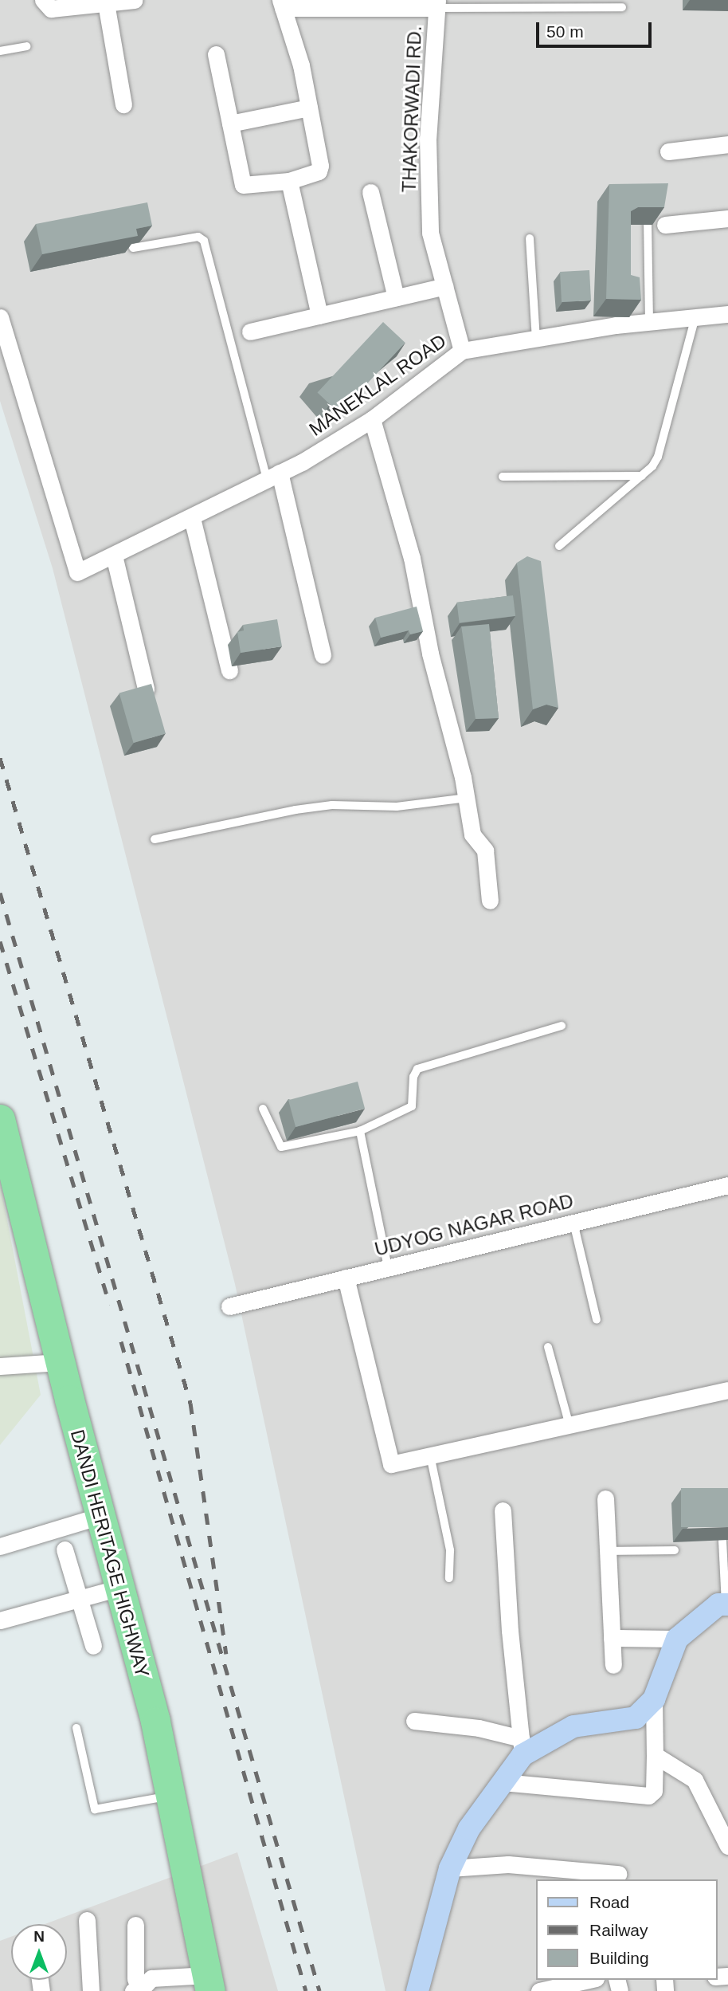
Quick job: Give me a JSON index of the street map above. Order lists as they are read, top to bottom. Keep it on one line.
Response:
{"streets":{"highway":["DANDI HERITAGE HIGHWAY"],"street":["THAKORWADI RD.","MANEKLAL ROAD","UDYOG NAGAR ROAD"]},"crossings":[["THAKORWADI RD.","MANEKLAL ROAD"]],"legend":["Road","Railway","Building"],"scale_bar":"50 m","north":"top"}
